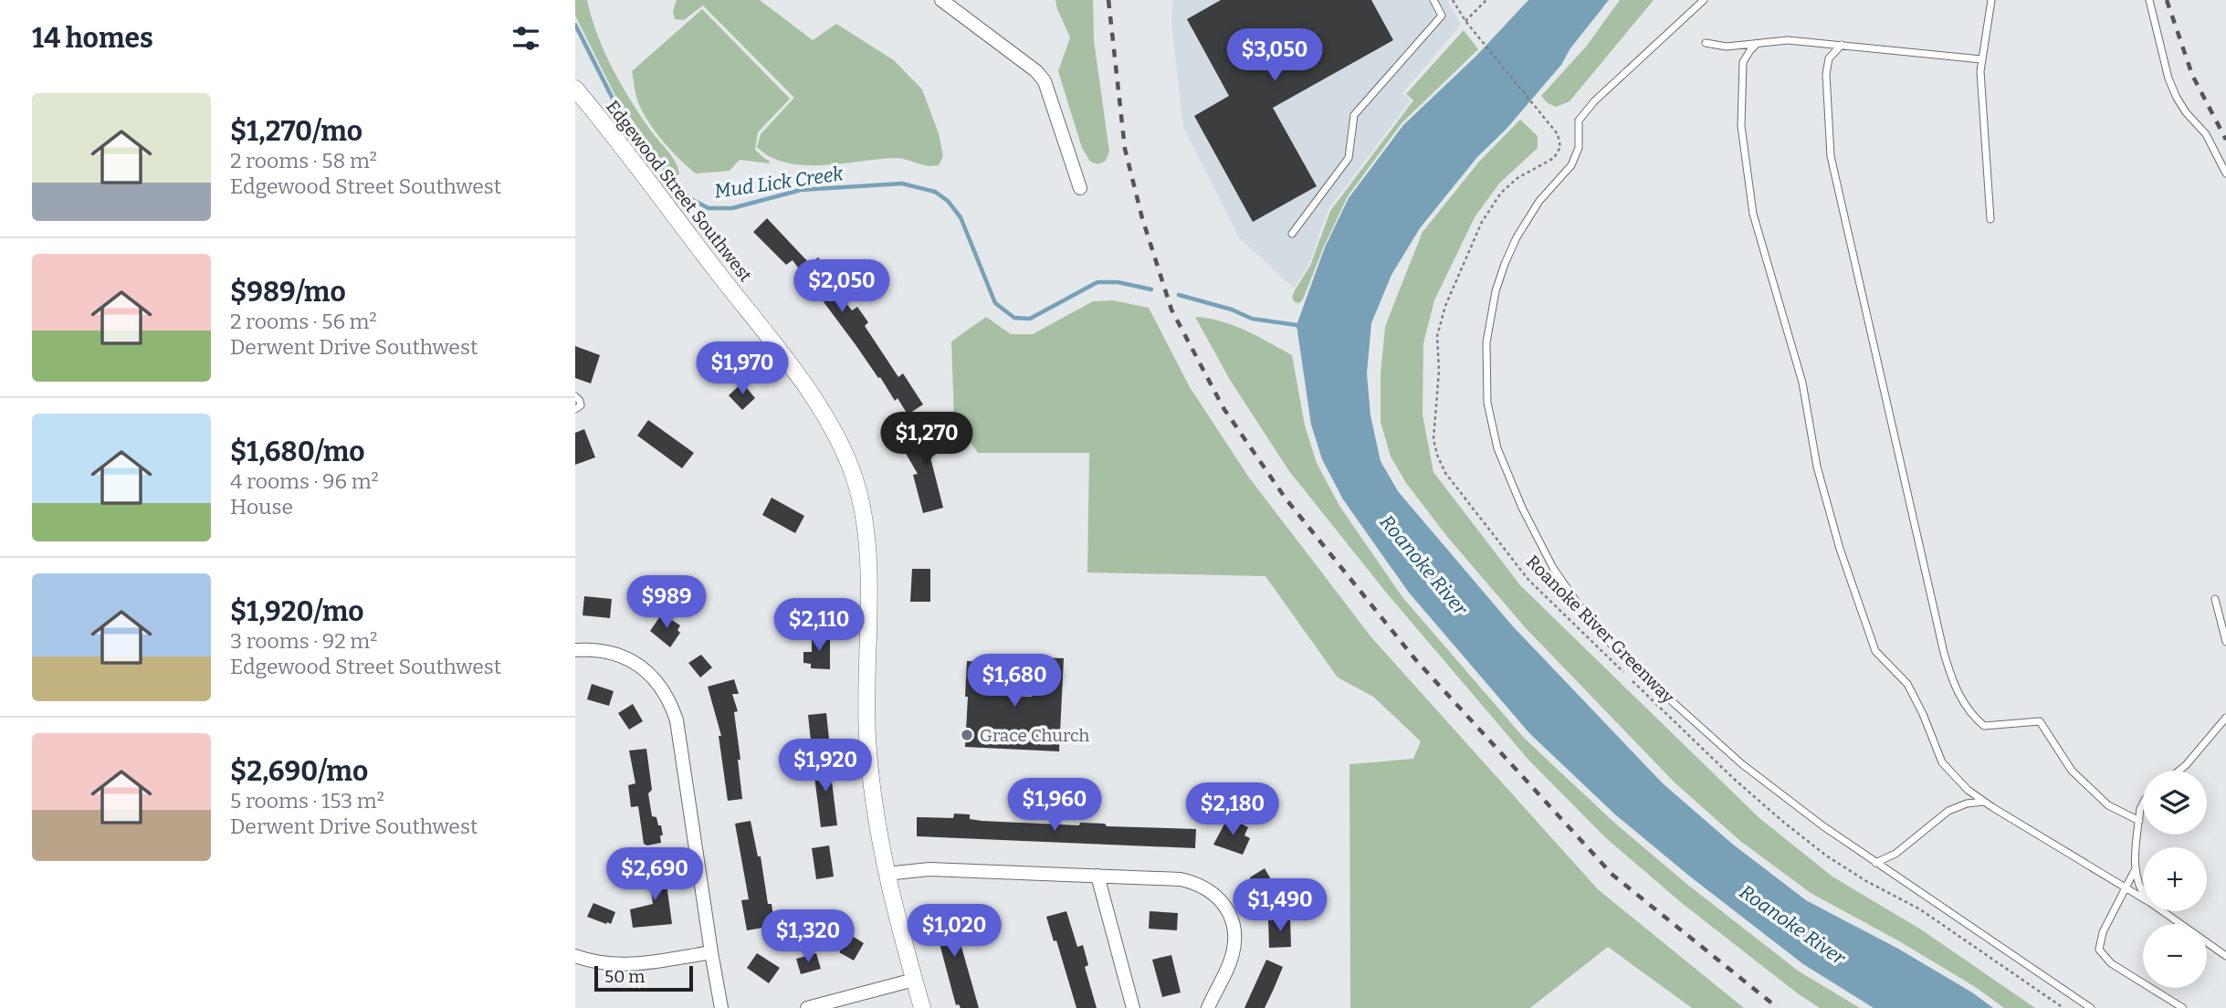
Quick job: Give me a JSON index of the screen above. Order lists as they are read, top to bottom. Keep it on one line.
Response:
{"streets":{"street":["Edgewood Street Southwest"],"path":["Roanoke River Greenway"]},"water":["Mud Lick Creek","Roanoke River"],"places":["Grace Church"],"scale_bar":"50 m","page":{"heading":"14 homes","price":["$3,050","$2,050","$1,970","$1,270","$989","$2,110","$1,680","$1,920","$1,960","$2,180","$2,690","$1,490","$1,020","$1,320"],"list":[{"name":"$1,270/mo","note":"2 rooms · 58 m² · Edgewood Street Southwest"},{"name":"$989/mo","note":"2 rooms · 56 m² · Derwent Drive Southwest"},{"name":"$1,680/mo","note":"4 rooms · 96 m² · House"},{"name":"$1,920/mo","note":"3 rooms · 92 m² · Edgewood Street Southwest"},{"name":"$2,690/mo","note":"5 rooms · 153 m² · Derwent Drive Southwest"}],"map_buttons":["+","−"],"scale":"50 m"}}
